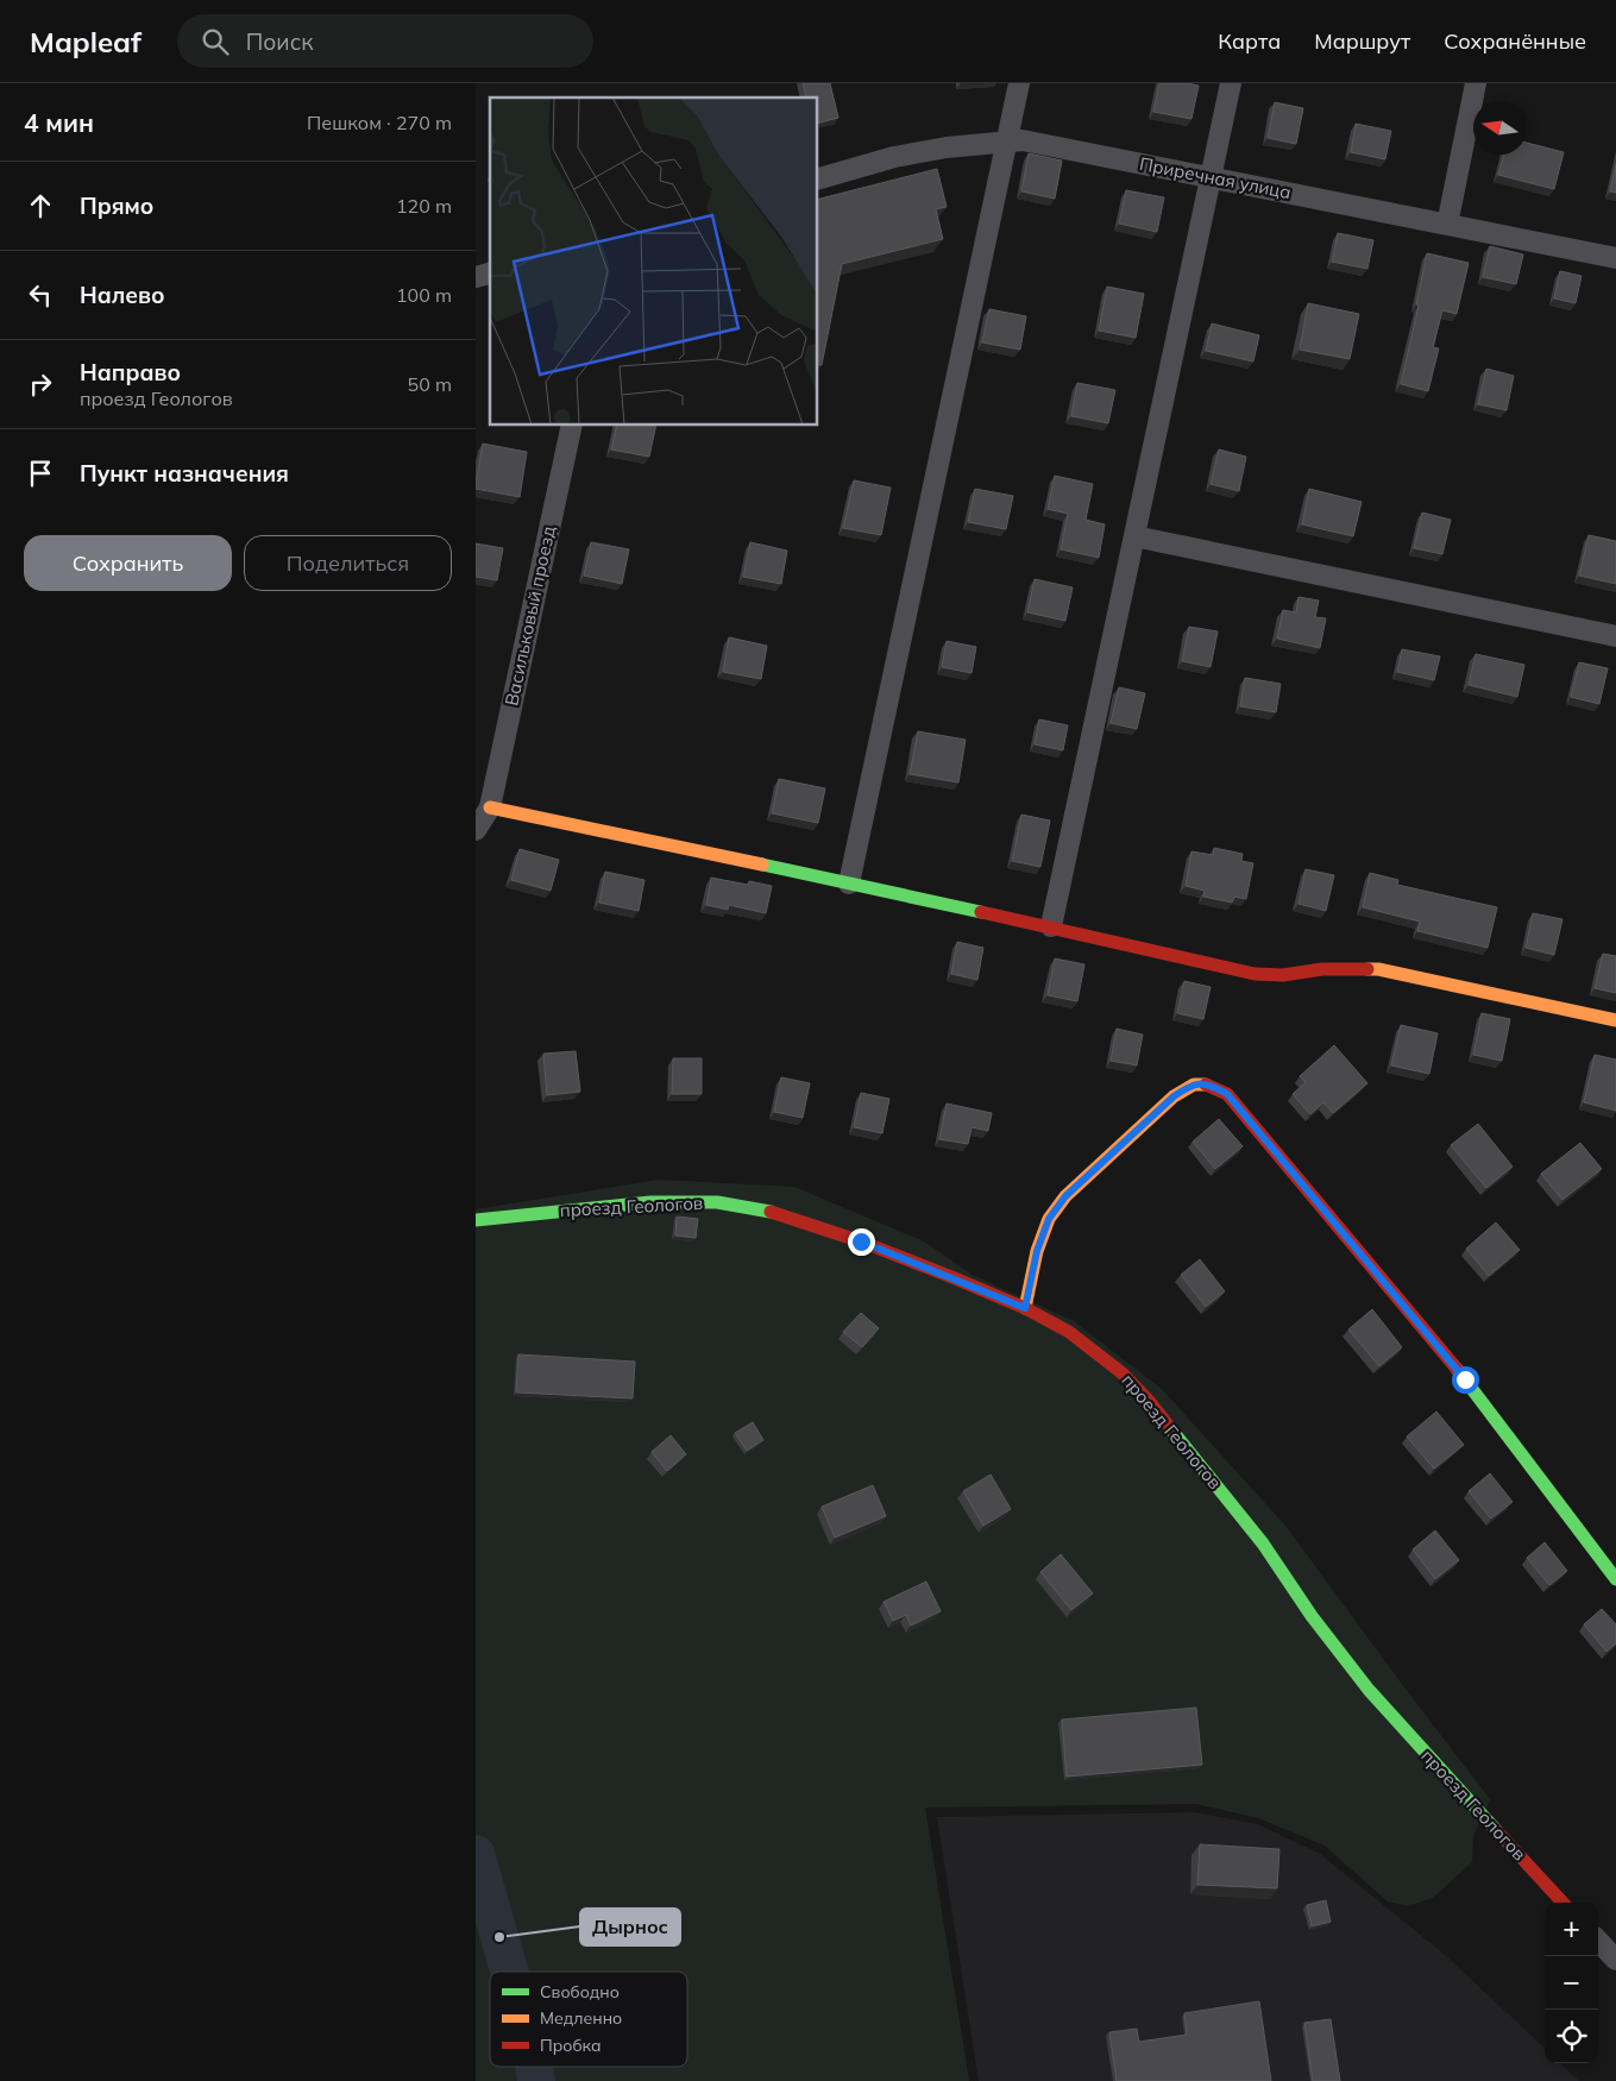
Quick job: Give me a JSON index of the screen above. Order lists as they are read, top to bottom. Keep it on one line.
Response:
{"streets":{"street":["Приречная улица","Васильковый проезд","проезд Геологов"]},"places":["Дырнос"],"legend":["Свободно","Медленно","Пробка"],"north":"left","page":{"header":"Mapleaf","search":"Поиск","nav":["Карта","Маршрут","Сохранённые"],"heading":["4 мин","Пешком · 270 m"],"list":[["Прямо","120 m"],["Налево","100 m"],["Направо","проезд Геологов","50 m"],"Пункт назначения"],"buttons":["Сохранить","Поделиться"],"map_buttons":["+","−"]}}
